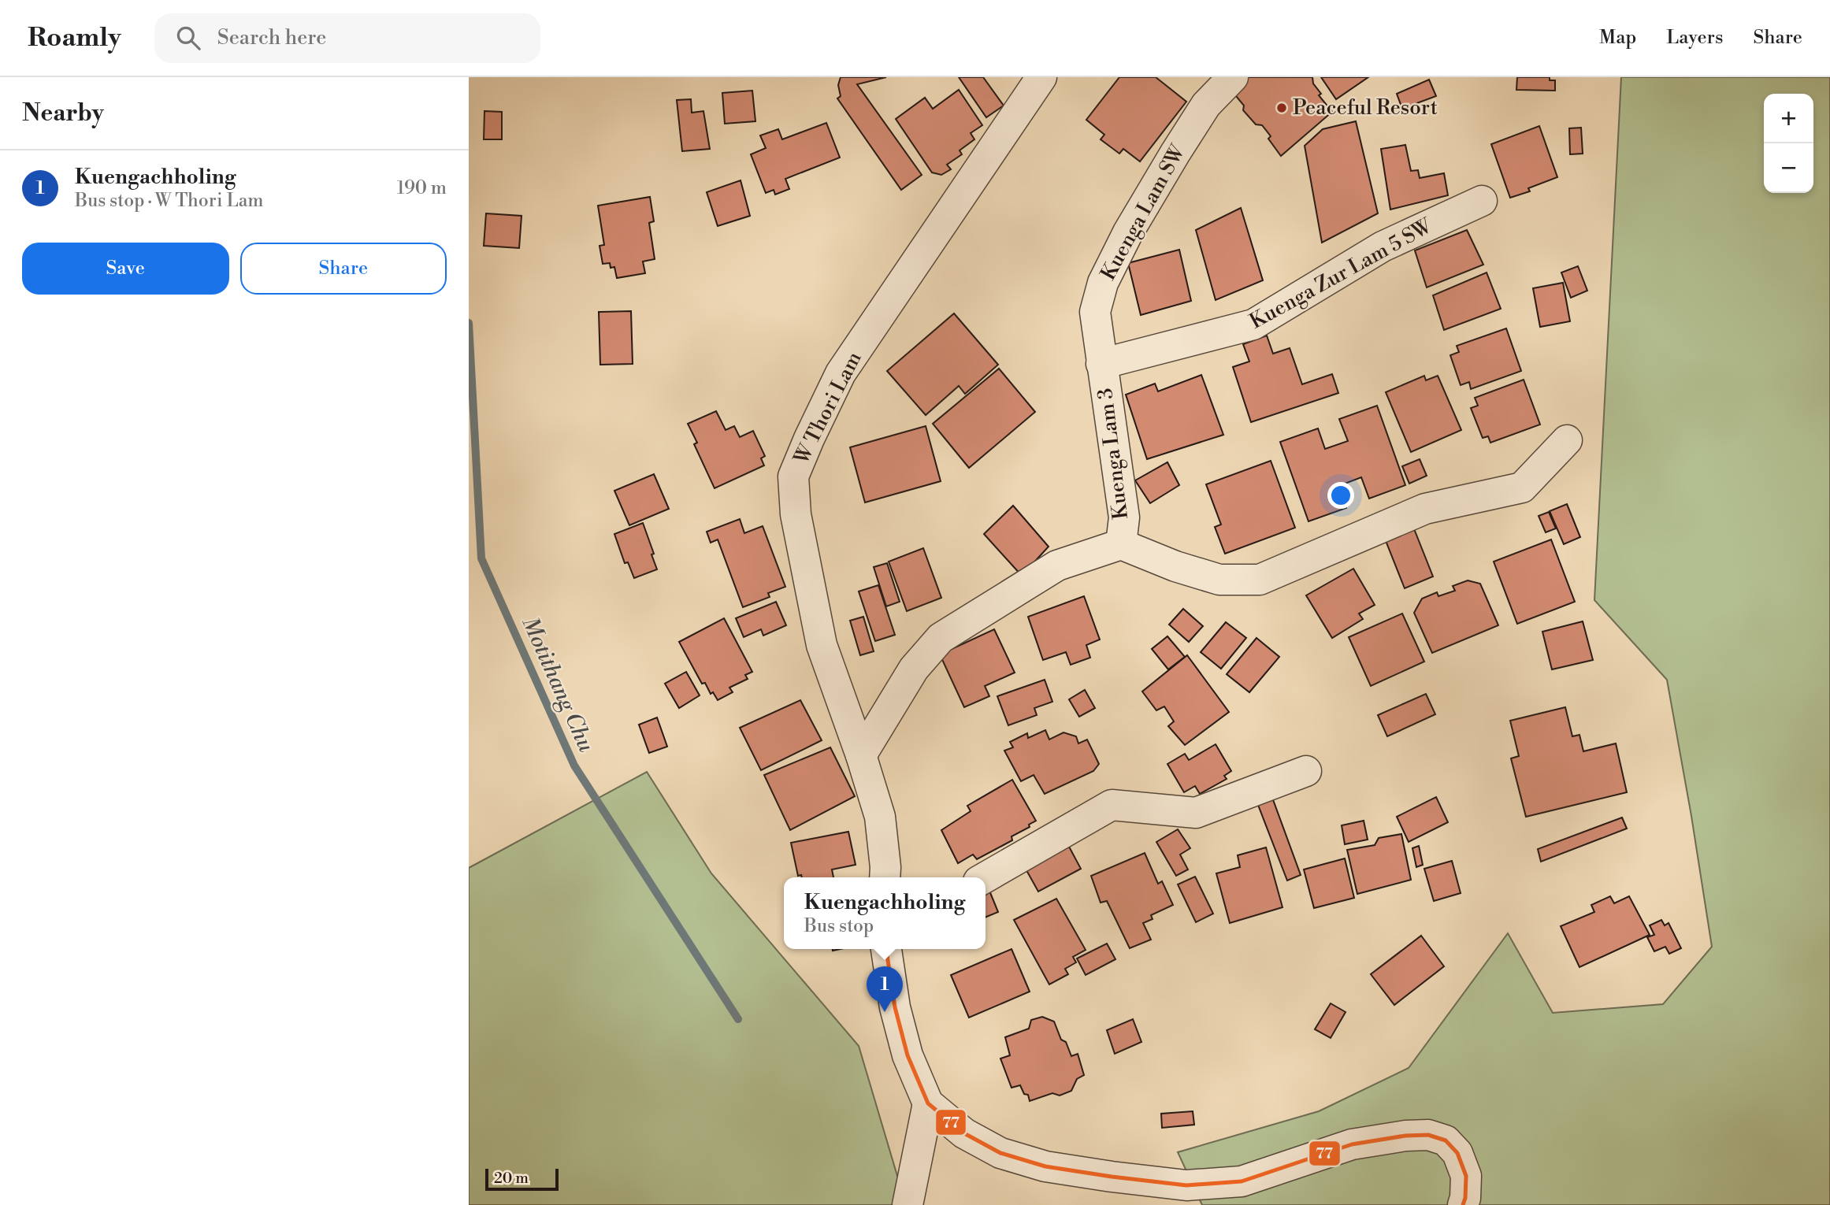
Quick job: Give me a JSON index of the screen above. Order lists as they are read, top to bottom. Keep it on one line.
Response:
{"streets":{"street":["Kuenga Lam SW","Kuenga Zur Lam 5 SW","W Thori Lam","Kuenga Lam 3"]},"crossings":[["Kuenga Lam SW","Kuenga Zur Lam 5 SW"],["Kuenga Lam SW","Kuenga Lam 3"],["Kuenga Zur Lam 5 SW","Kuenga Lam 3"]],"water":["Motithang Chu"],"places":["Peaceful Resort"],"lines":["transit line 77"],"scale_bar":"20 m","page":{"header":"Roamly","search":"Search here","nav":["Map","Layers","Share"],"heading":"Nearby","map_buttons":["+","−"],"list":[{"mark":"1","name":"Kuengachholing","note":"Bus stop · W Thori Lam","value":"190 m"}],"buttons":["Save","Share"],"popup":["Kuengachholing","Bus stop"],"pins":"1","scale":"20 m"}}
